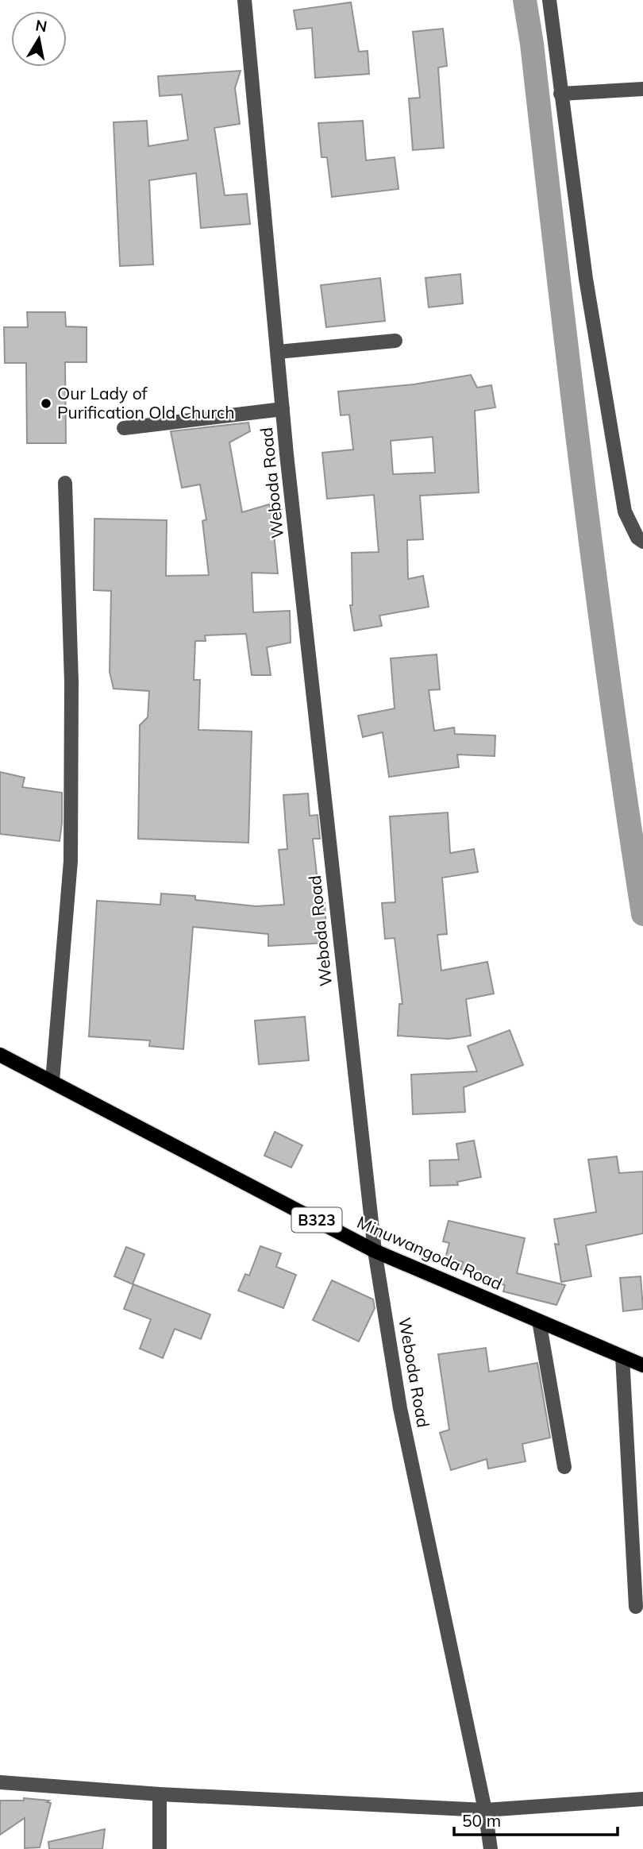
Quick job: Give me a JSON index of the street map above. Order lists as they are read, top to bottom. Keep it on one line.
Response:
{"streets":{"main road":["B323","Minuwangoda Road"],"street":["Weboda Road"]},"crossings":[["Weboda Road","Minuwangoda Road"]],"places":["Our Lady of Purification Old Church"],"scale_bar":"50 m","north":"top"}
